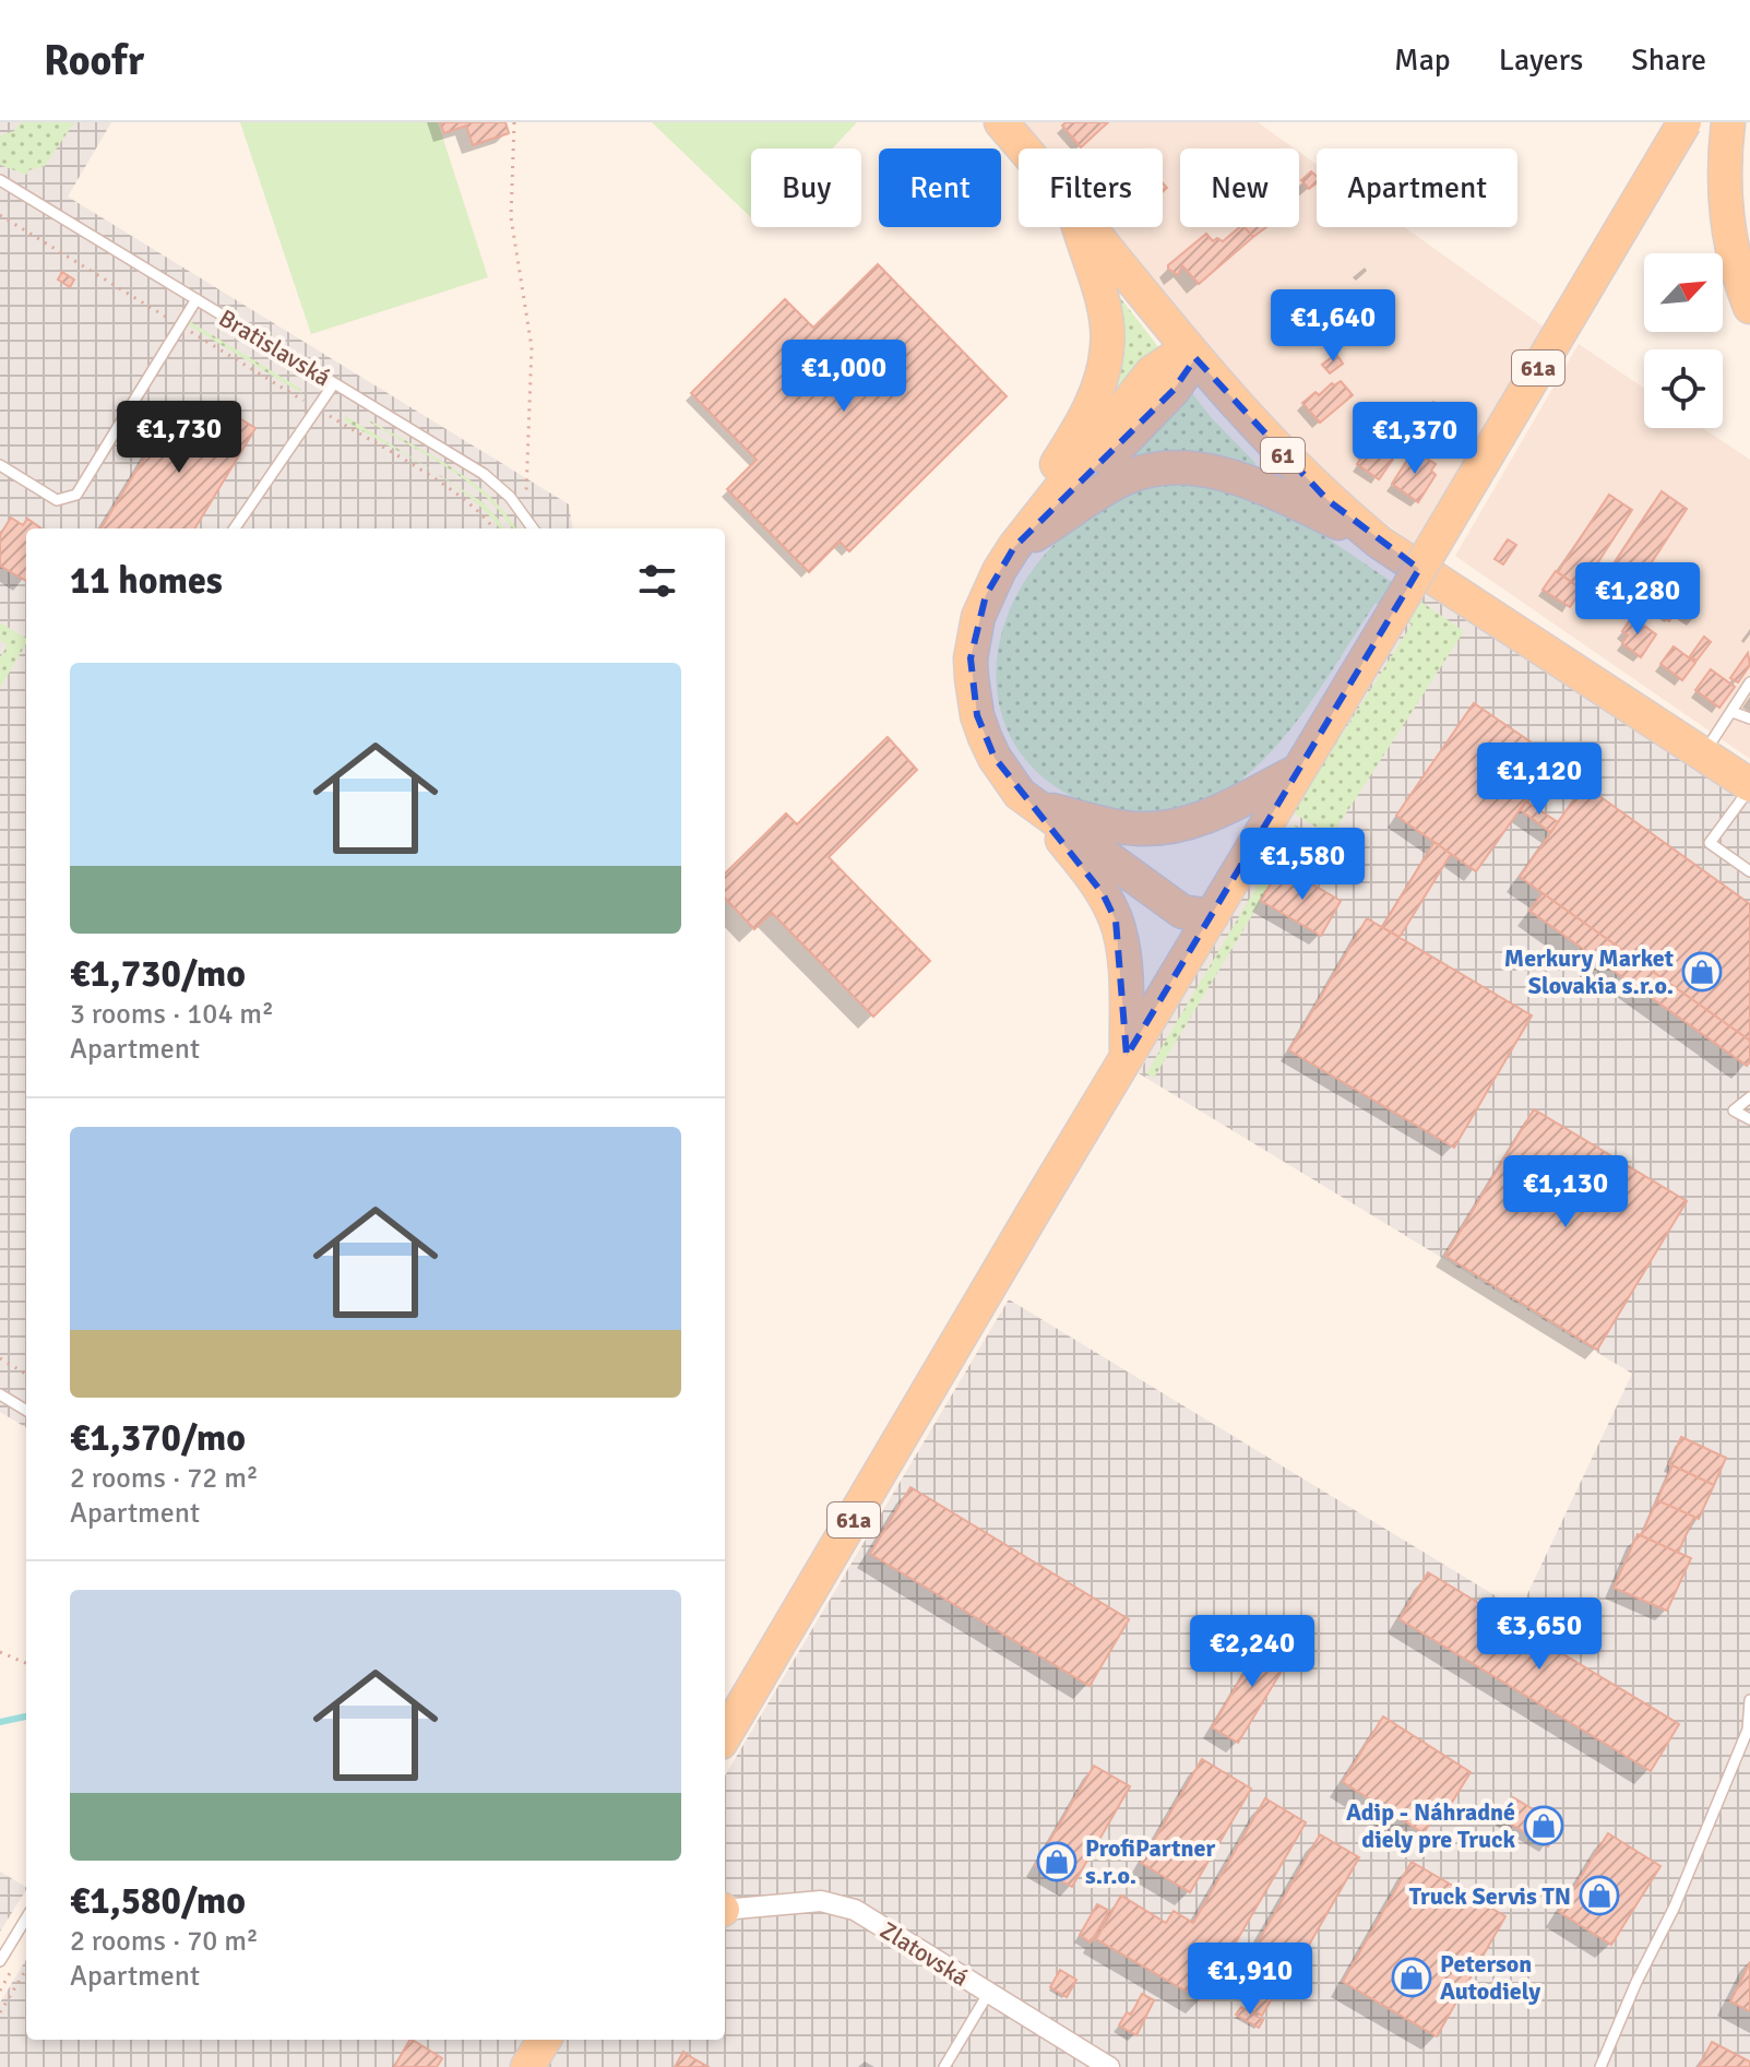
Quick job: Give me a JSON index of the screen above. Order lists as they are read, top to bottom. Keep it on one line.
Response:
{"streets":{"main road":["61a","61"],"street":["Zlatovská"],"lane":["Bratislavská"]},"places":{"shop":["Merkury Market Slovakia s.r.o.","Adip - Náhradné diely pre Truck","ProfiPartner s.r.o.","Truck Servis TN","Peterson Autodiely"]},"north":"top right","page":{"header":"Roofr","nav":["Map","Layers","Share"],"chip":["Buy","Rent","Filters","New","Apartment"],"price":["€1,640","€1,000","€1,730","€1,370","€1,280","€1,120","€1,580","€1,130","€3,650","€2,240","€1,910"],"heading":"11 homes","list":[{"name":"€1,730/mo","note":"3 rooms · 104 m² · Apartment"},{"name":"€1,370/mo","note":"2 rooms · 72 m² · Apartment"},{"name":"€1,580/mo","note":"2 rooms · 70 m² · Apartment"}]}}
